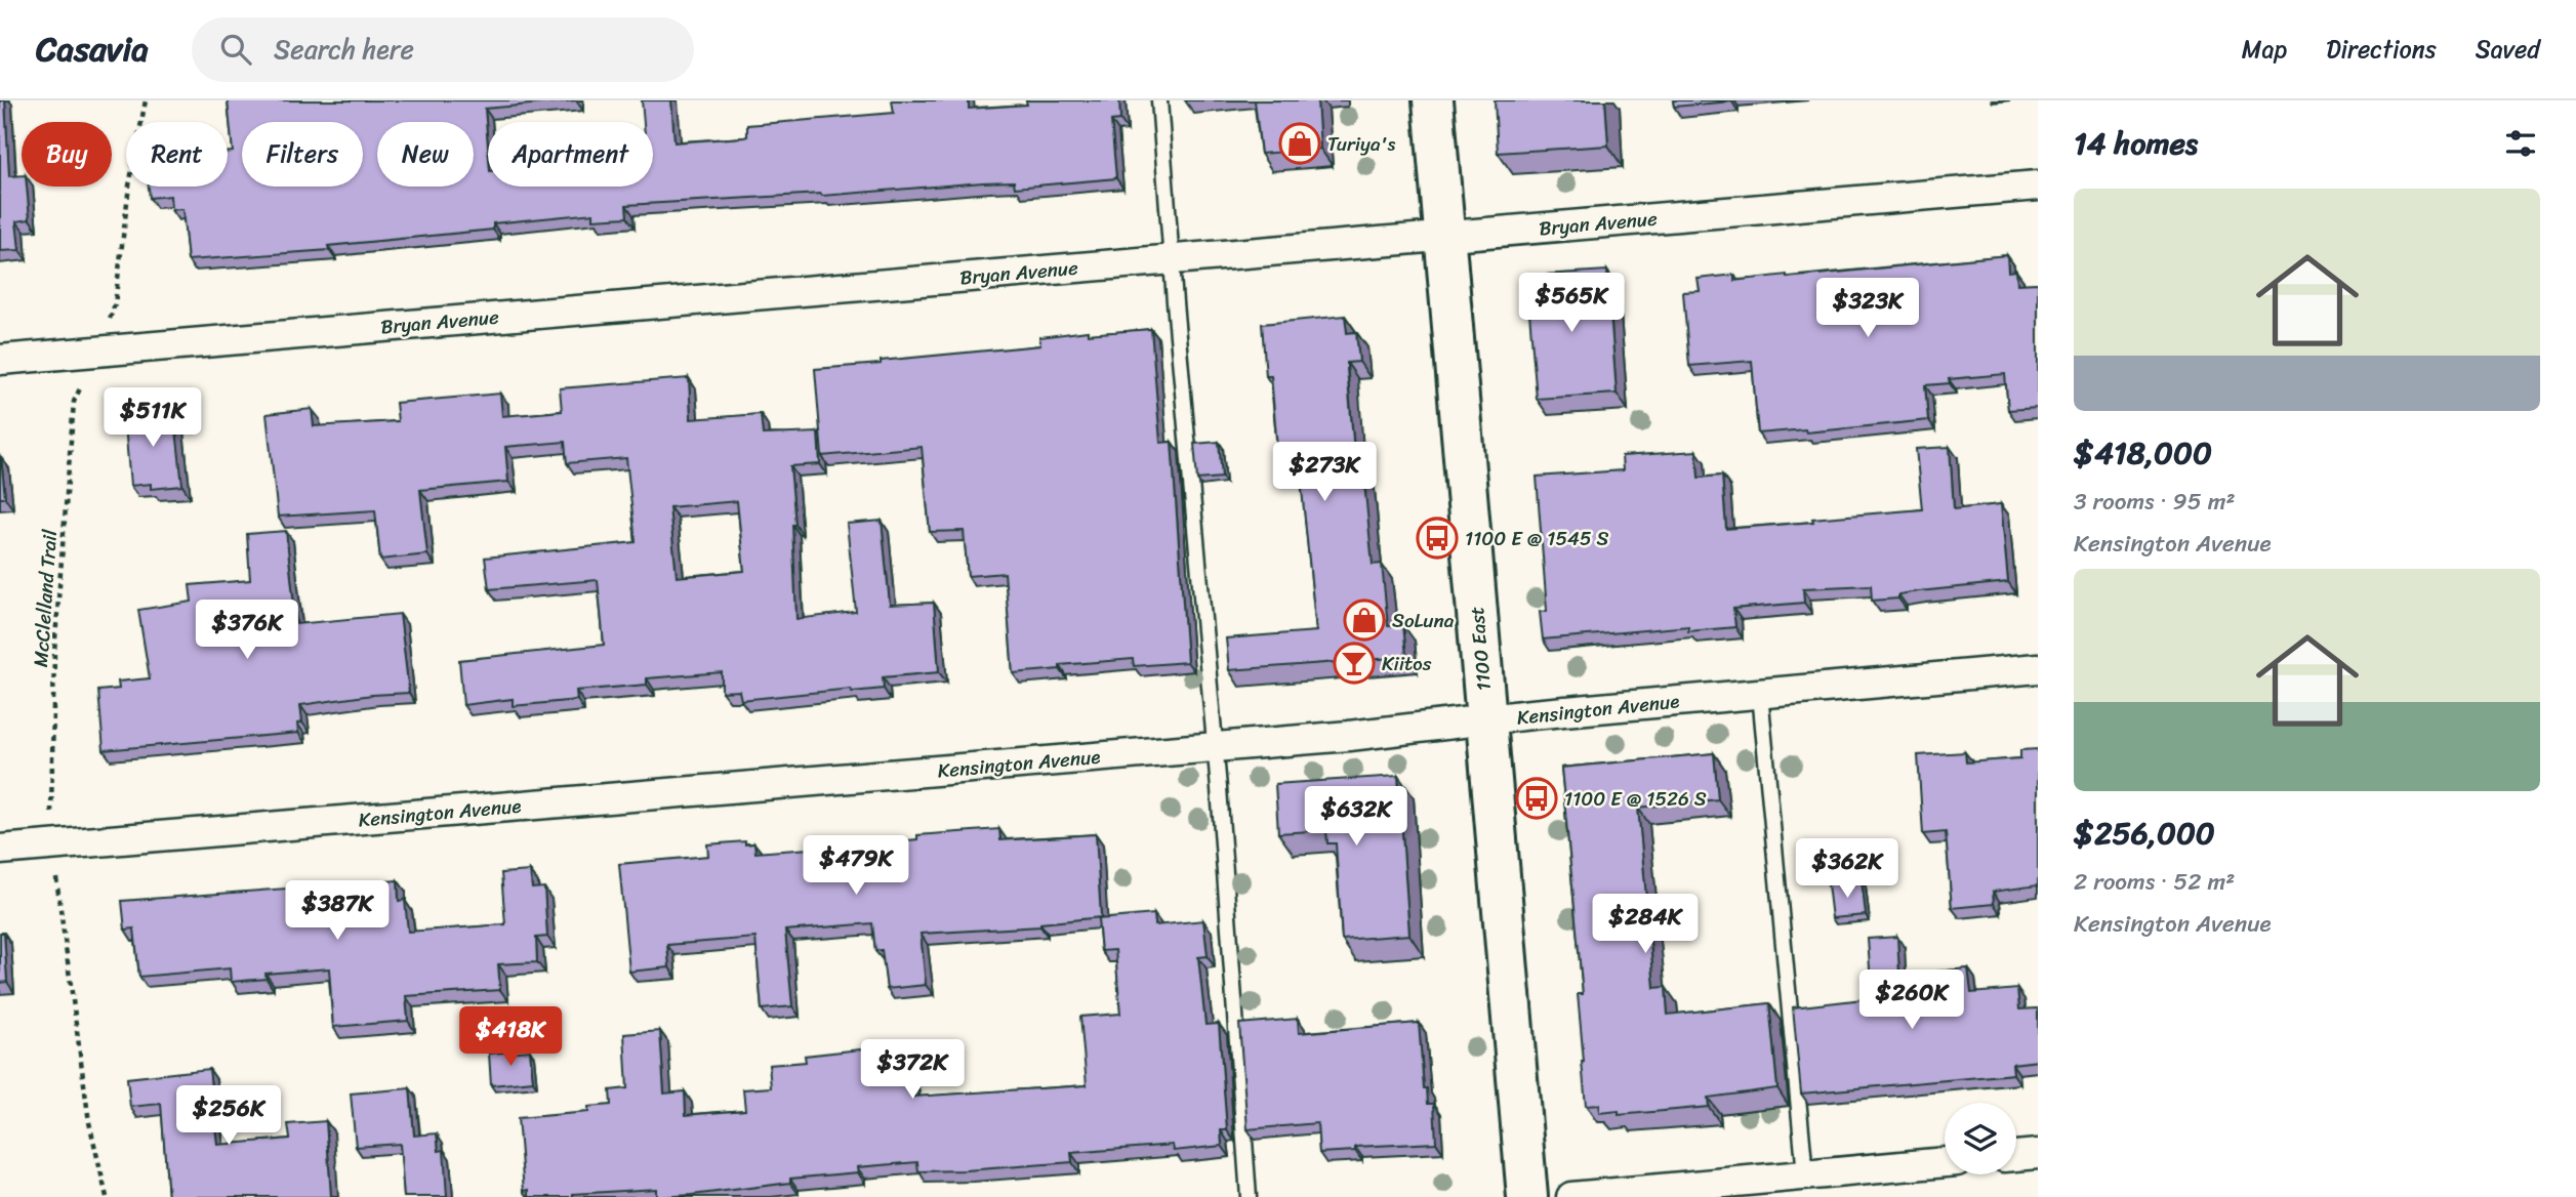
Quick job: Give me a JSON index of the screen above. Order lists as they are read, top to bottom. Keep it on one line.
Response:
{"streets":{"street":["Bryan Avenue","1100 East","Kensington Avenue"],"path":["McClelland Trail"]},"crossings":[["Bryan Avenue","1100 East"],["1100 East","Kensington Avenue"]],"places":{"shop":["Turiya's","SoLuna"],"bus stop":["1100 E @ 1545 S","1100 E @ 1526 S"],"bar":["Kiitos"]},"page":{"header":"Casavia","search":"Search here","nav":["Map","Directions","Saved"],"heading":"14 homes","chip":["Buy","Rent","Filters","New","Apartment"],"list":[{"name":"$418,000","note":"3 rooms · 95 m² · Kensington Avenue"},{"name":"$256,000","note":"2 rooms · 52 m² · Kensington Avenue"}],"price":["$565K","$323K","$511K","$273K","$376K","$632K","$479K","$362K","$387K","$284K","$260K","$418K","$372K","$256K"]}}
